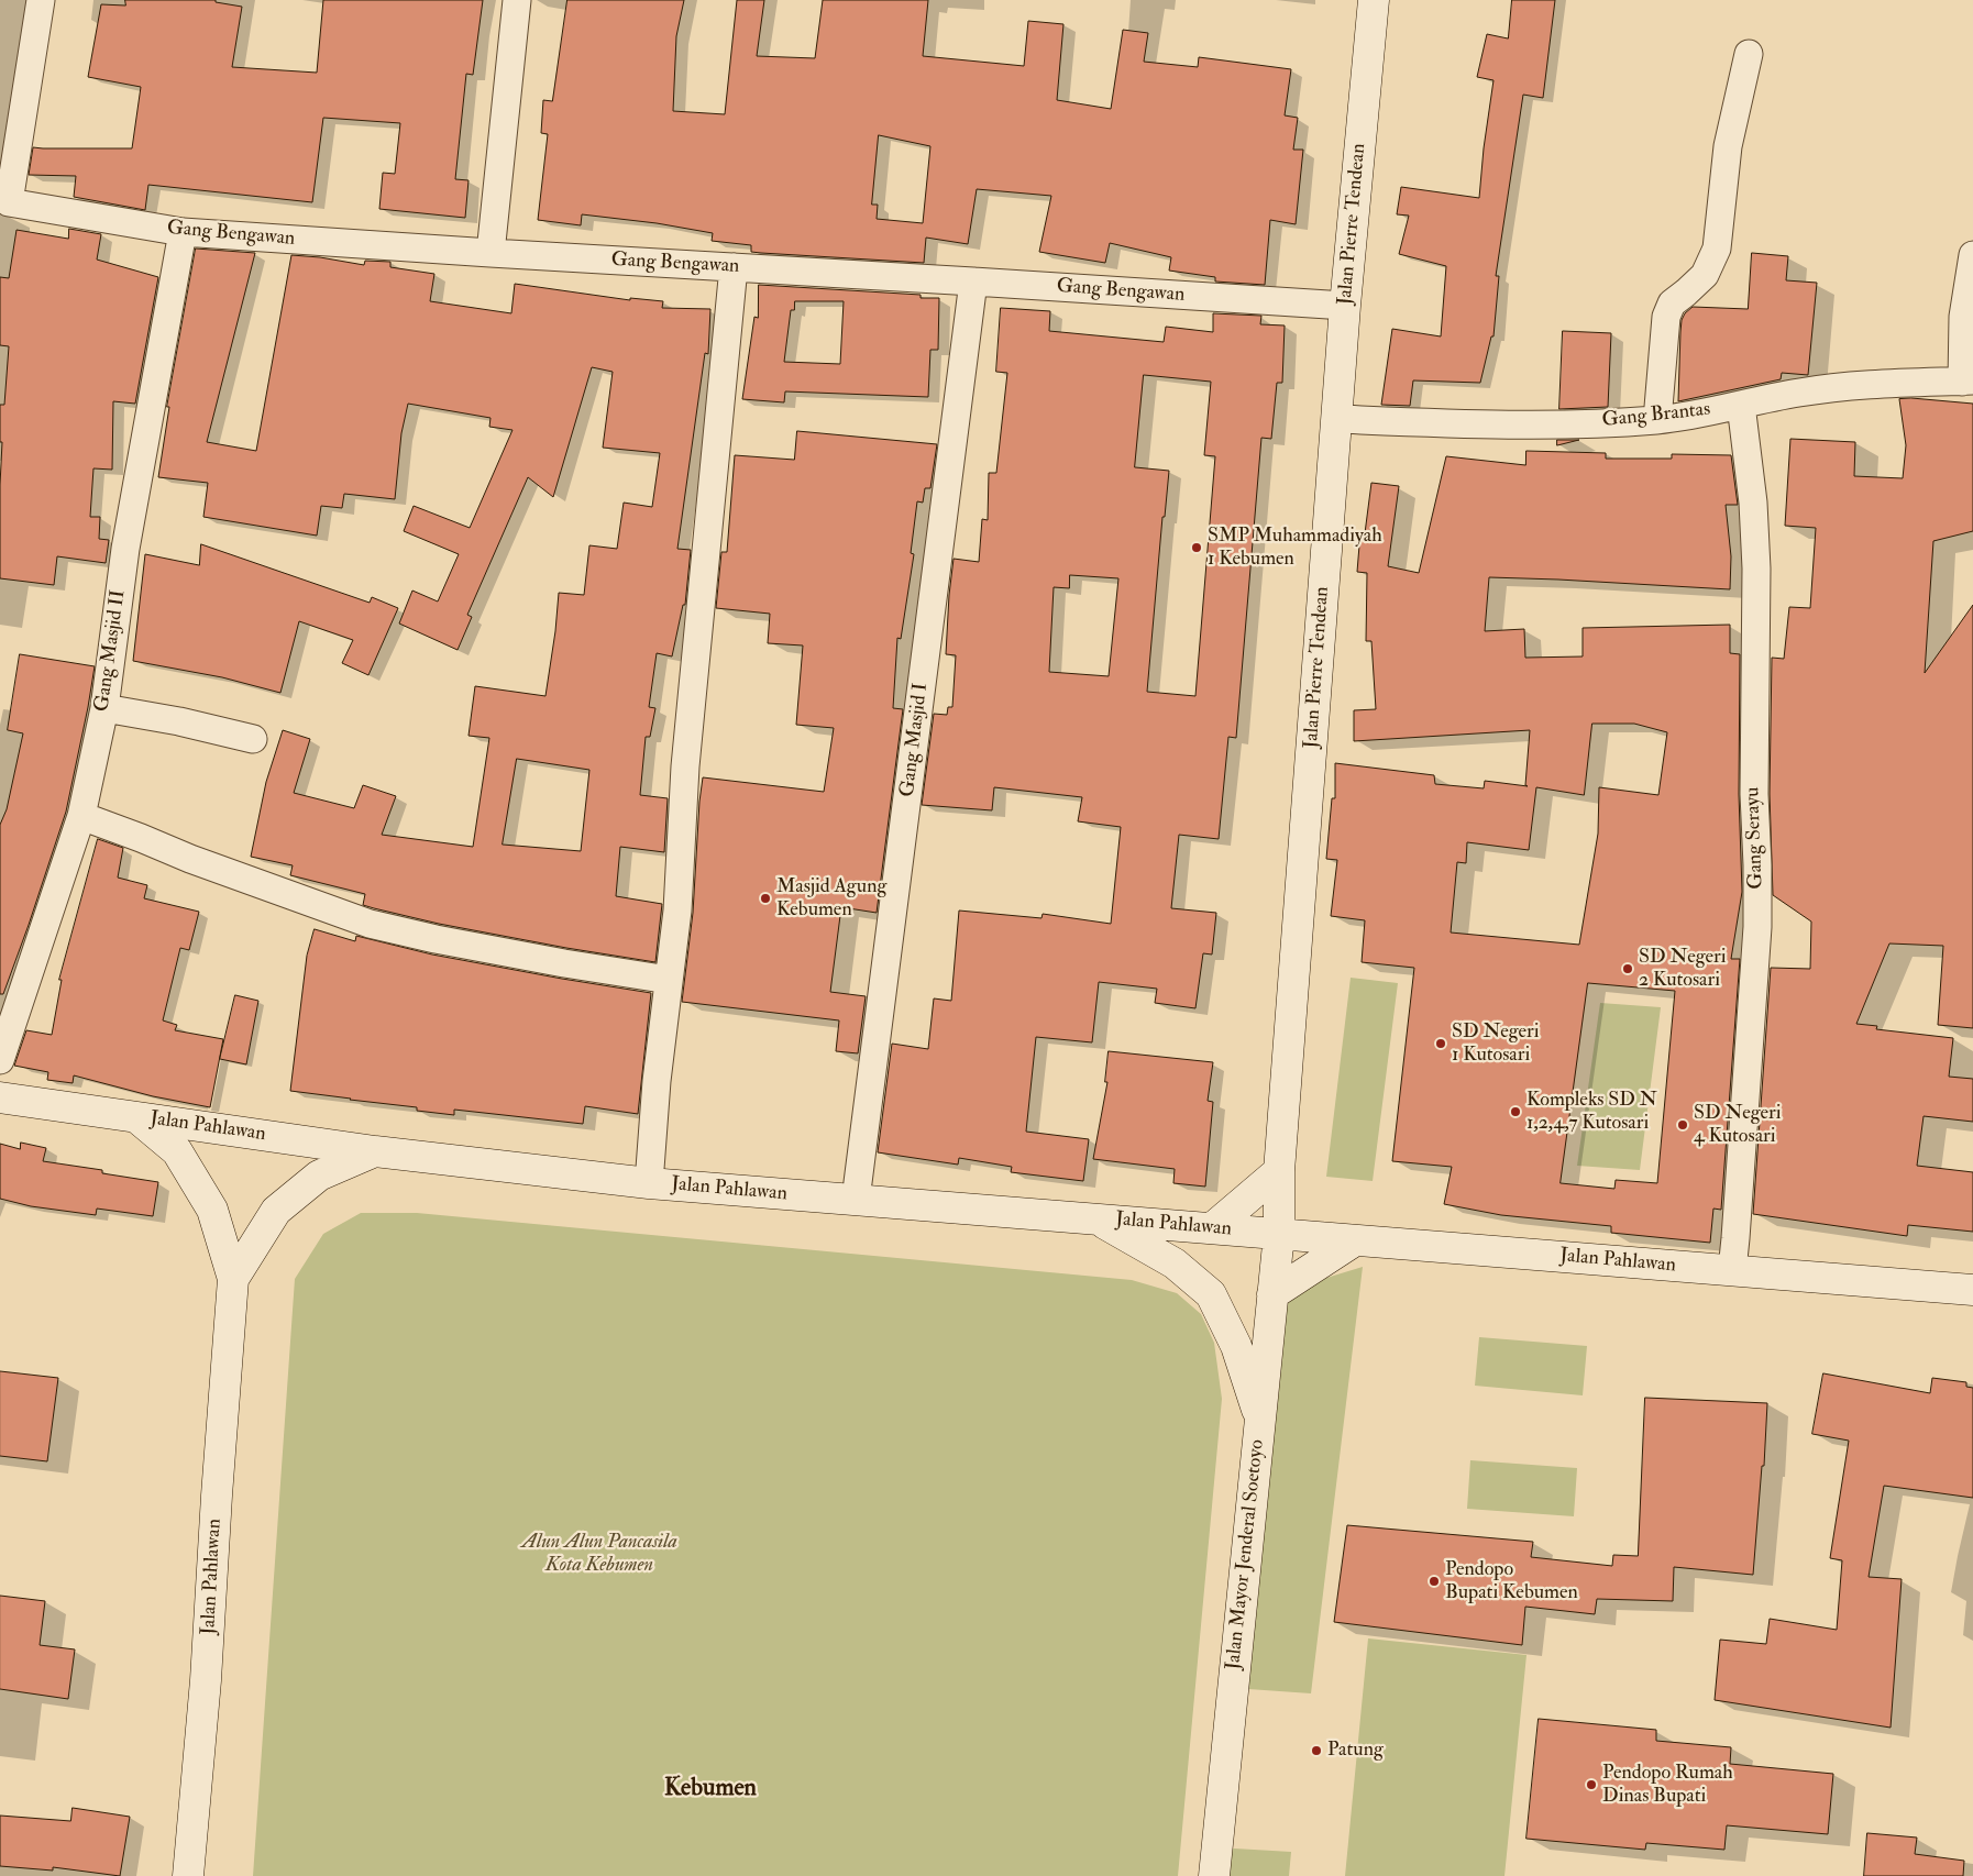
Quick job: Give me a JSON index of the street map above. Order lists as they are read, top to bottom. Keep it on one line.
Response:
{"streets":{"main road":["Jalan Pierre Tendean","Jalan Pahlawan","Jalan Mayor Jenderal Soetoyo"],"street":["Gang Bengawan","Gang Brantas","Gang Masjid II","Gang Masjid I","Gang Serayu"]},"crossings":[["Jalan Pierre Tendean","Gang Bengawan"],["Jalan Pierre Tendean","Gang Brantas"],["Jalan Pierre Tendean","Jalan Pahlawan"],["Jalan Pierre Tendean","Jalan Mayor Jenderal Soetoyo"],["Gang Bengawan","Gang Masjid II"],["Gang Bengawan","Gang Masjid I"],["Gang Brantas","Gang Serayu"],["Gang Masjid I","Jalan Pahlawan"],["Gang Serayu","Jalan Pahlawan"],["Jalan Pahlawan","Jalan Mayor Jenderal Soetoyo"]],"districts":["Kebumen"],"parks":["Alun Alun Pancasila Kota Kebumen"],"places":["SMP Muhammadiyah 1 Kebumen","Masjid Agung Kebumen","SD Negeri 2 Kutosari","SD Negeri 1 Kutosari","Kompleks SD N 1,2,4,7 Kutosari","SD Negeri 4 Kutosari","Pendopo Bupati Kebumen","Patung","Pendopo Rumah Dinas Bupati"]}
